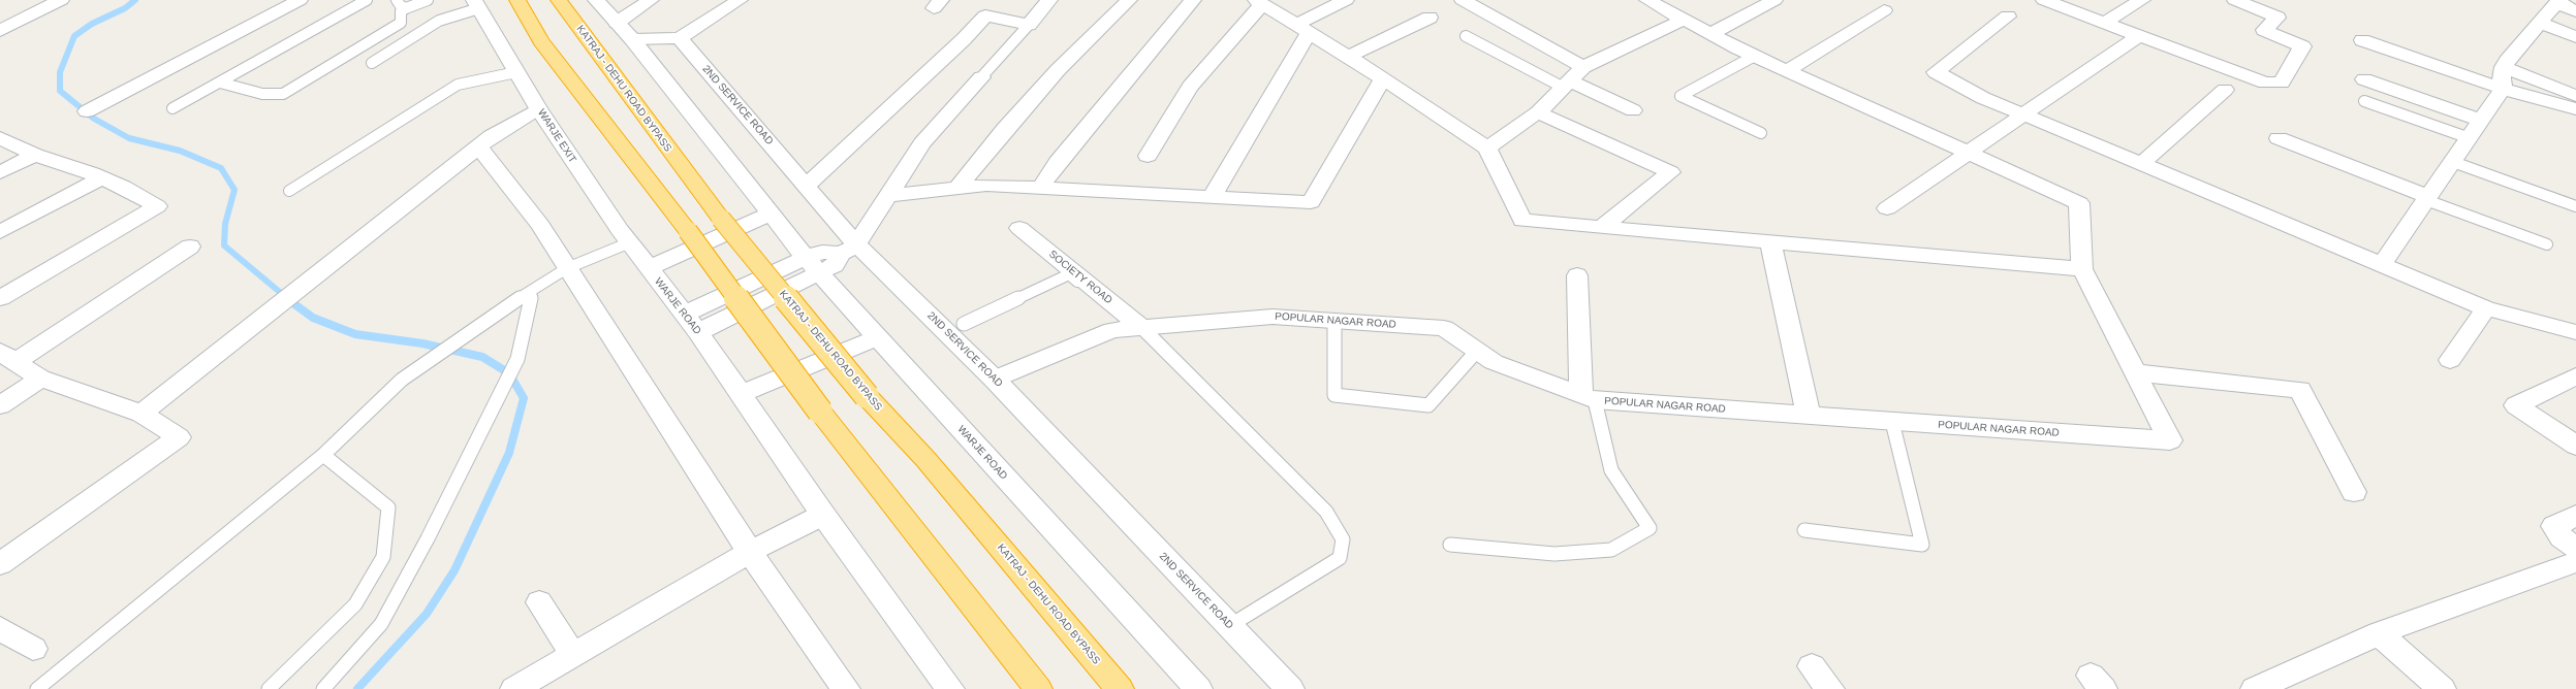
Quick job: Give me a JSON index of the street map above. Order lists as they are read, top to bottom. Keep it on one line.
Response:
{"streets":{"highway":["KATRAJ - DEHU ROAD BYPASS"],"street":["2ND SERVICE ROAD","WARJE EXIT","SOCIETY ROAD","WARJE ROAD","POPULAR NAGAR ROAD"]},"crossings":[["2ND SERVICE ROAD","POPULAR NAGAR ROAD"],["WARJE EXIT","WARJE ROAD"],["SOCIETY ROAD","POPULAR NAGAR ROAD"]]}
